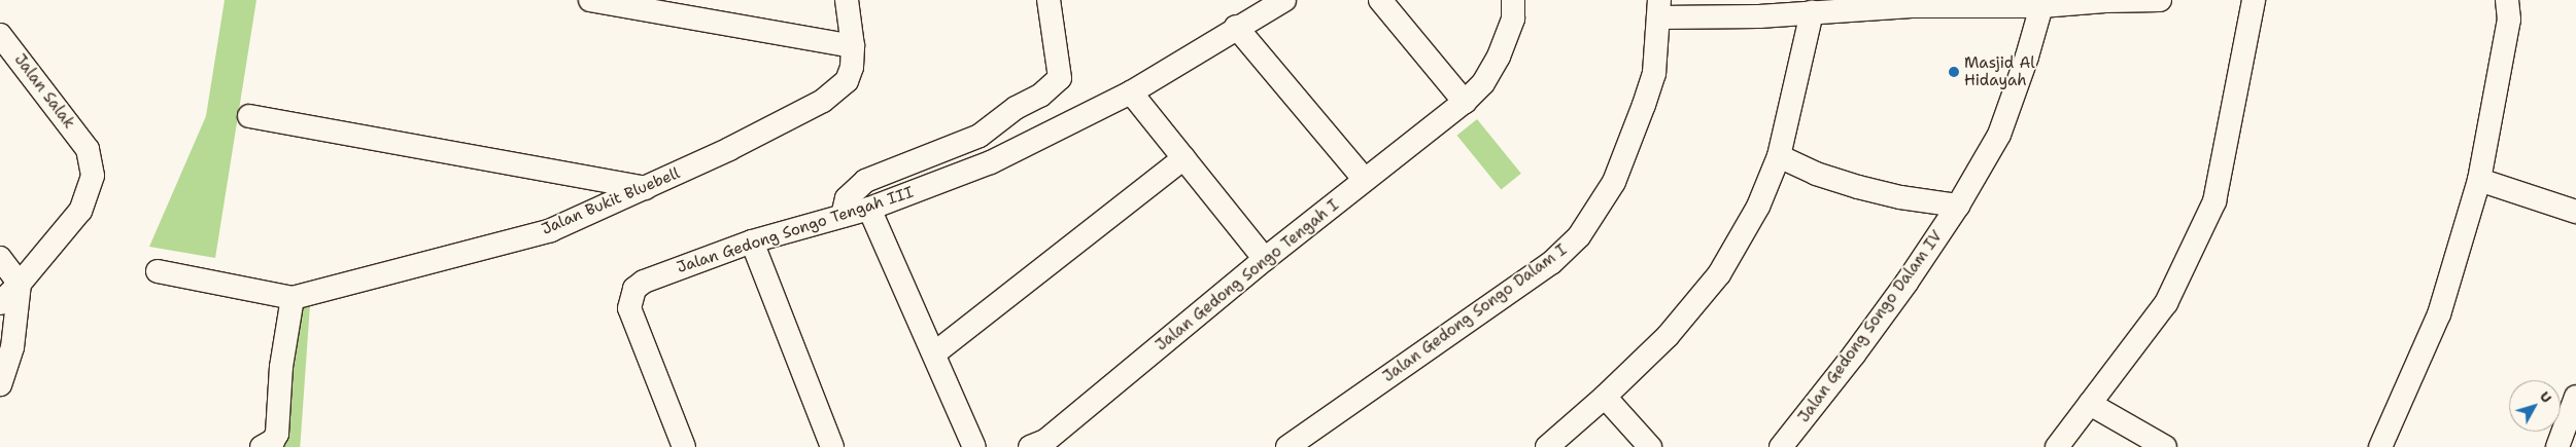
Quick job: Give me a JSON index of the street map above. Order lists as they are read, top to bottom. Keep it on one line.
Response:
{"streets":{"street":["Jalan Salak","Jalan Bukit Bluebell","Jalan Gedong Songo Tengah III","Jalan Gedong Songo Tengah I","Jalan Gedong Songo Dalam I","Jalan Gedong Songo Dalam IV"]},"places":["Masjid Al Hidayah"],"north":"top right"}
